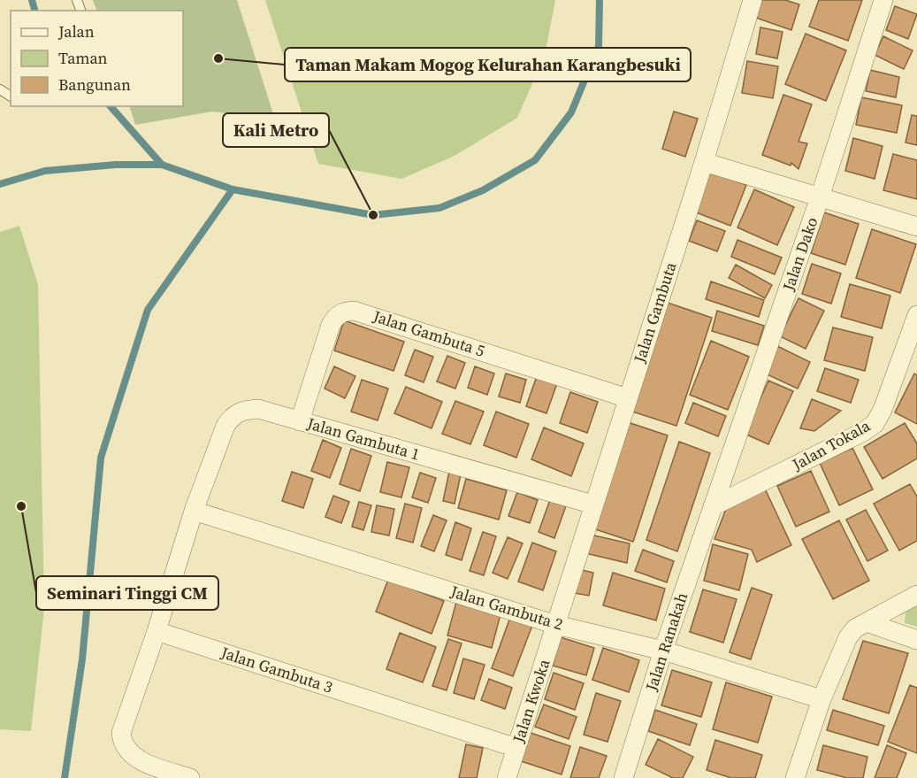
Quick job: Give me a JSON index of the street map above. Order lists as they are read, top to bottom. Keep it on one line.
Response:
{"streets":{"street":["Jalan Dako","Jalan Gambuta","Jalan Gambuta 5","Jalan Gambuta 1","Jalan Tokala","Jalan Gambuta 2","Jalan Ranakah","Jalan Gambuta 3","Jalan Kwoka"]},"crossings":[["Jalan Dako","Jalan Tokala"],["Jalan Dako","Jalan Ranakah"],["Jalan Gambuta","Jalan Gambuta 5"],["Jalan Gambuta","Jalan Gambuta 1"],["Jalan Gambuta","Jalan Gambuta 2"],["Jalan Gambuta","Jalan Kwoka"],["Jalan Gambuta 5","Jalan Gambuta 1"],["Jalan Gambuta 1","Jalan Gambuta 2"],["Jalan Tokala","Jalan Ranakah"],["Jalan Gambuta 2","Jalan Ranakah"],["Jalan Gambuta 2","Jalan Kwoka"],["Jalan Gambuta 3","Jalan Kwoka"]],"places":["Taman Makam Mogog Kelurahan Karangbesuki","Kali Metro","Seminari Tinggi CM"],"legend":["Jalan","Taman","Bangunan"]}
